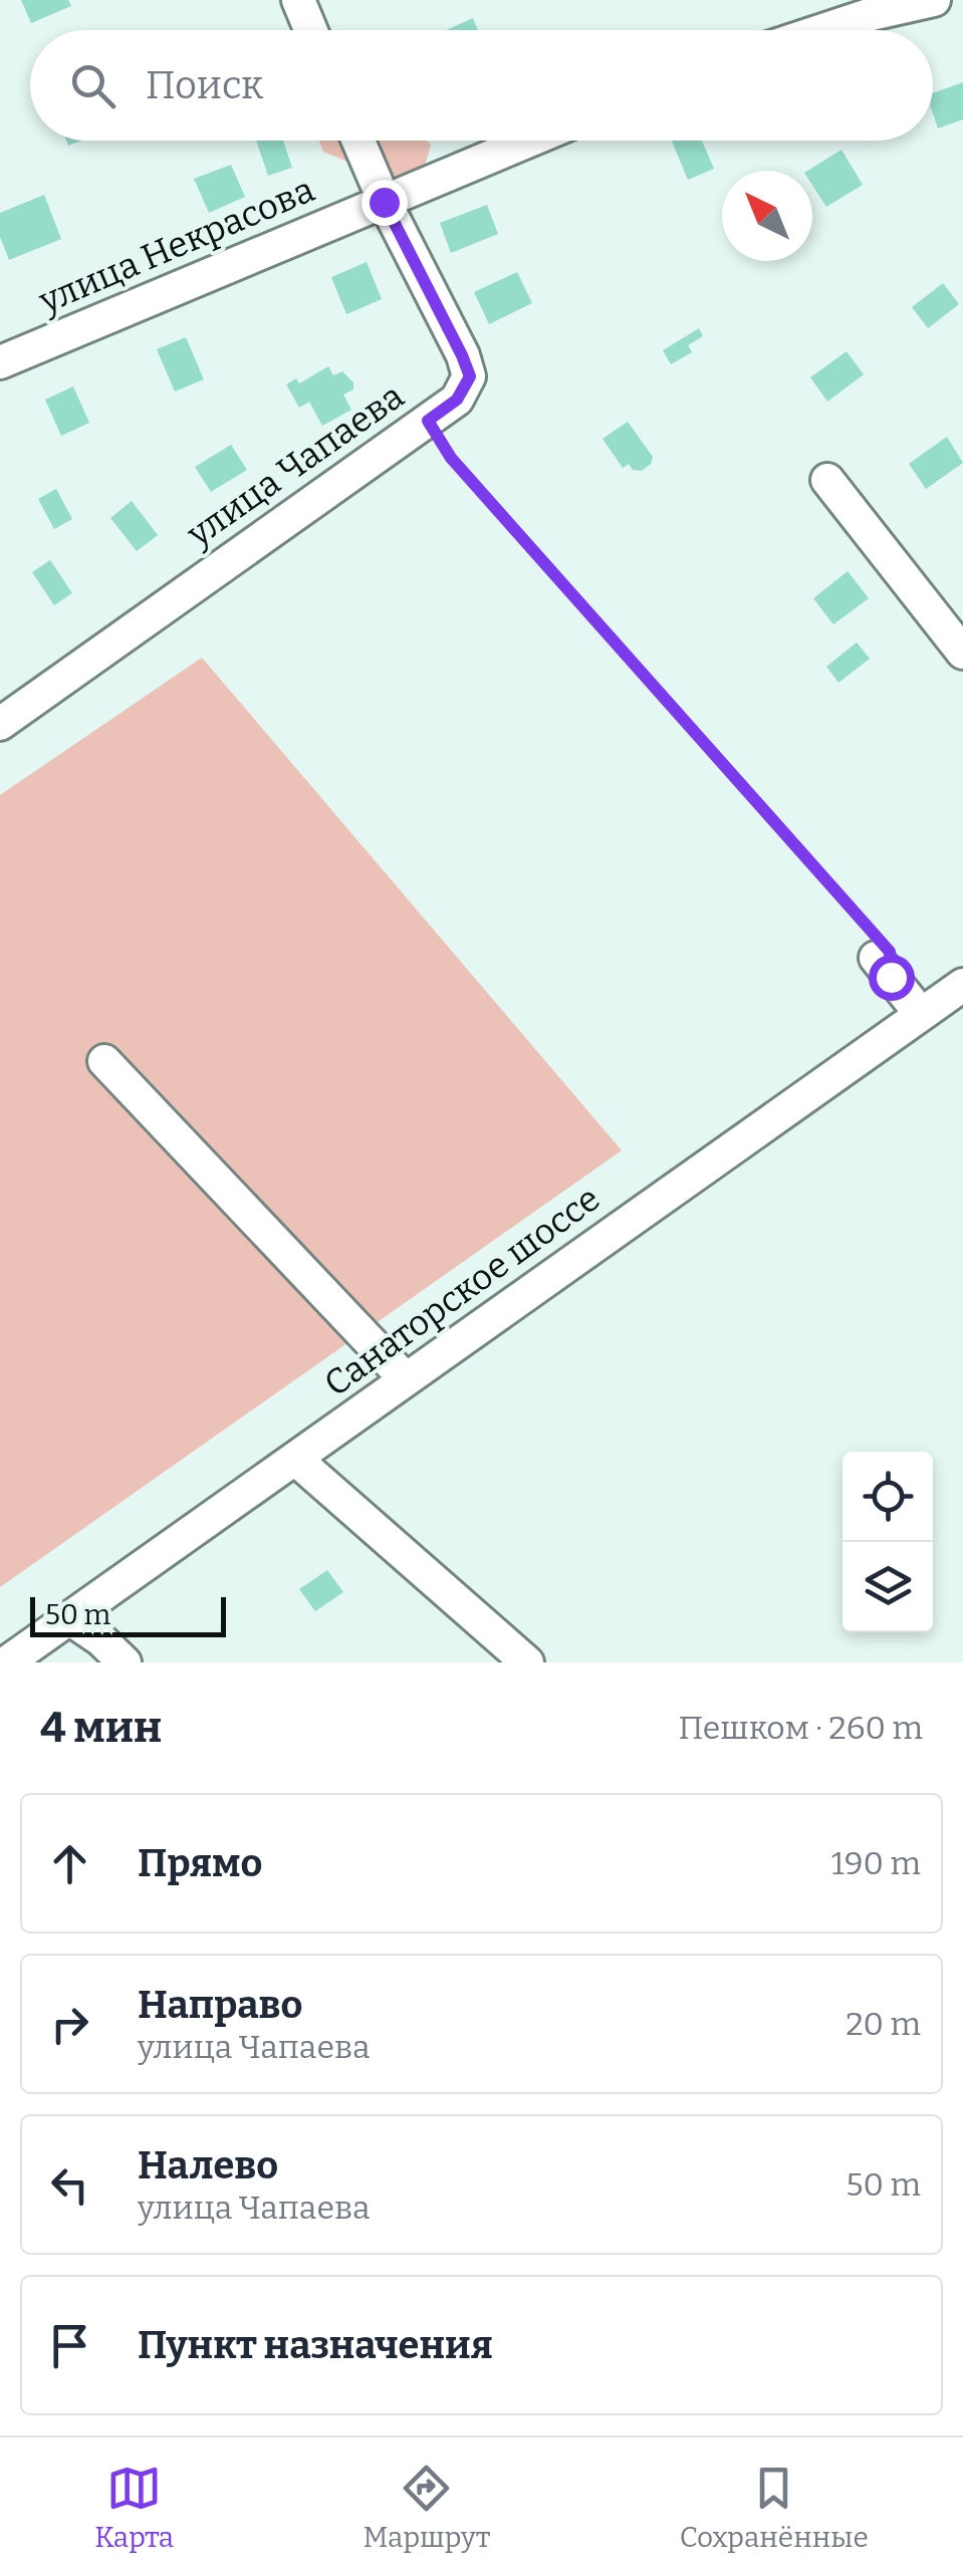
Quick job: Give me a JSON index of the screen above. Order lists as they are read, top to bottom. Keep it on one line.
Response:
{"streets":{"street":["улица Некрасова","улица Чапаева","Санаторское шоссе"]},"crossings":[["улица Некрасова","улица Чапаева"]],"scale_bar":"50 m","north":"top left","page":{"search":"Поиск","scale":"50 m","heading":["4 мин","Пешком · 260 m"],"list":[["Прямо","190 m"],["Направо","улица Чапаева","20 m"],["Налево","улица Чапаева","50 m"],"Пункт назначения"],"nav":["Карта","Маршрут","Сохранённые"]}}
